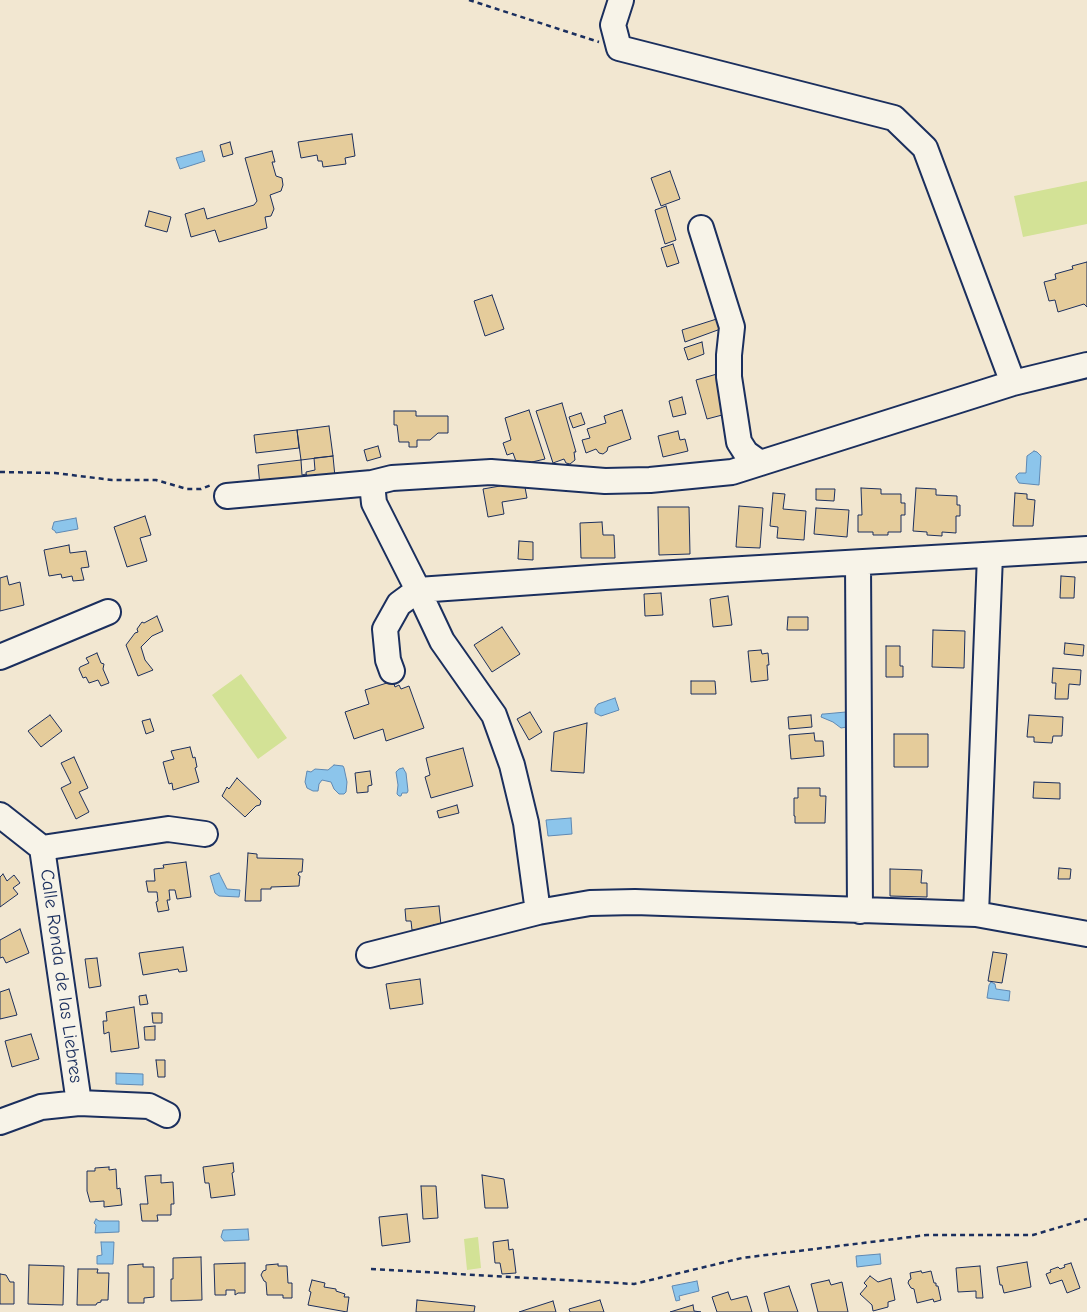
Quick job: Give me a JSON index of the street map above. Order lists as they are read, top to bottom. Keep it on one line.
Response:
{"streets":{"street":["Calle Ronda de las Liebres"]}}
